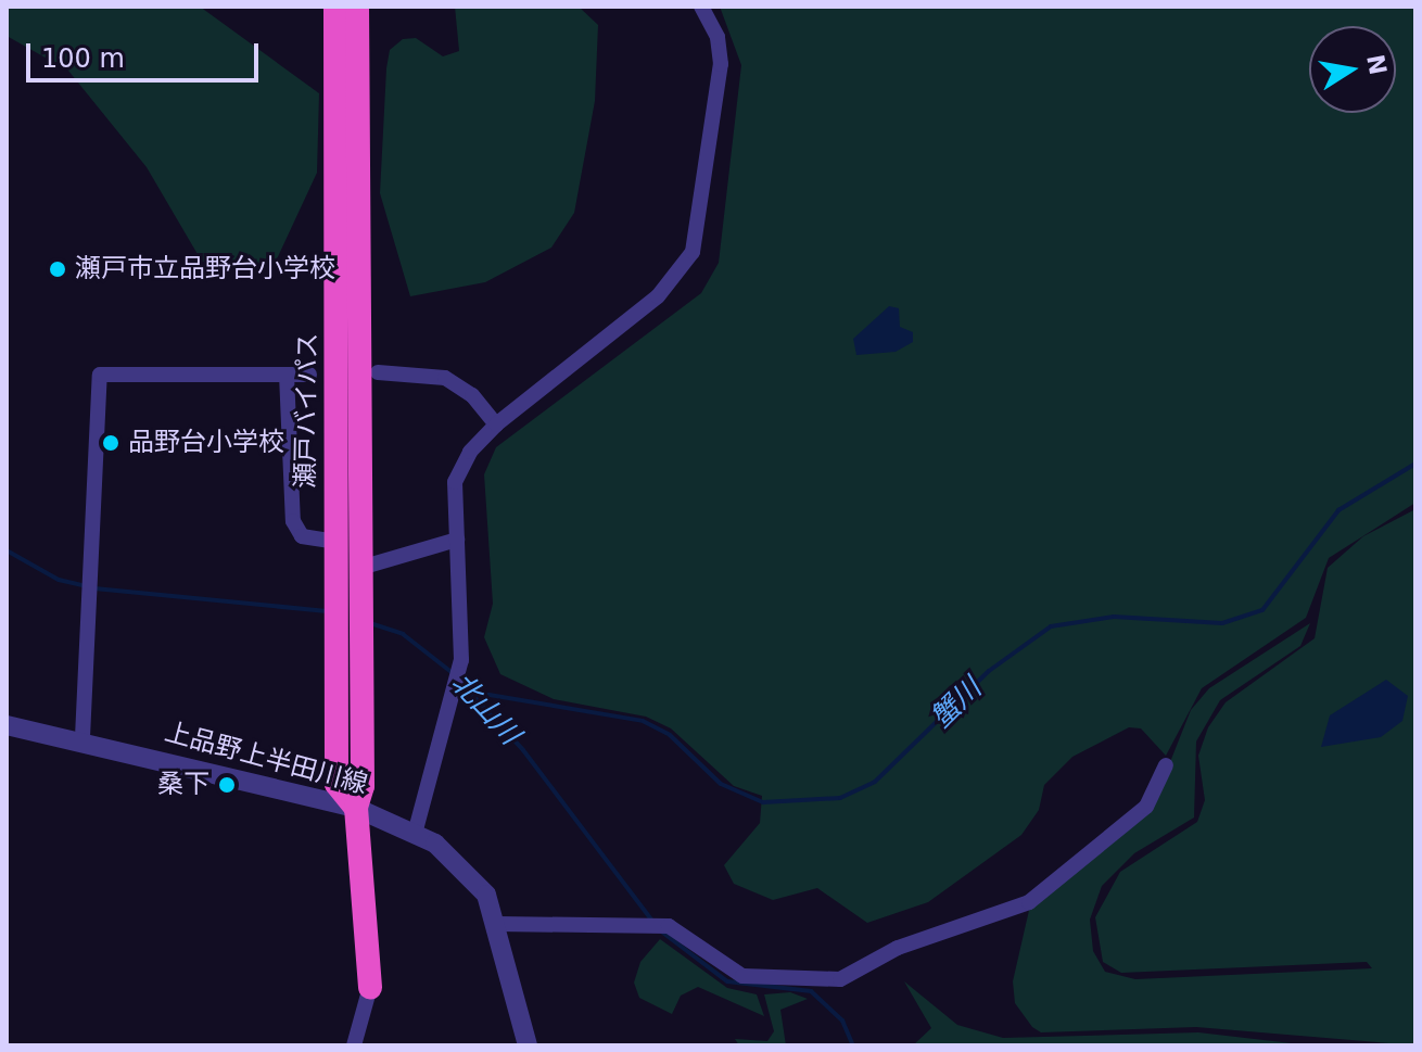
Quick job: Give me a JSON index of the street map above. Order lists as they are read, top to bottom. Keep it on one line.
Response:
{"streets":{"highway":["瀬戸バイパス"],"street":["上品野上半田川線"]},"crossings":[["瀬戸バイパス","上品野上半田川線"]],"water":["蟹川","北山川"],"places":["瀬戸市立品野台小学校","品野台小学校","桑下"],"scale_bar":"100 m","north":"right"}
